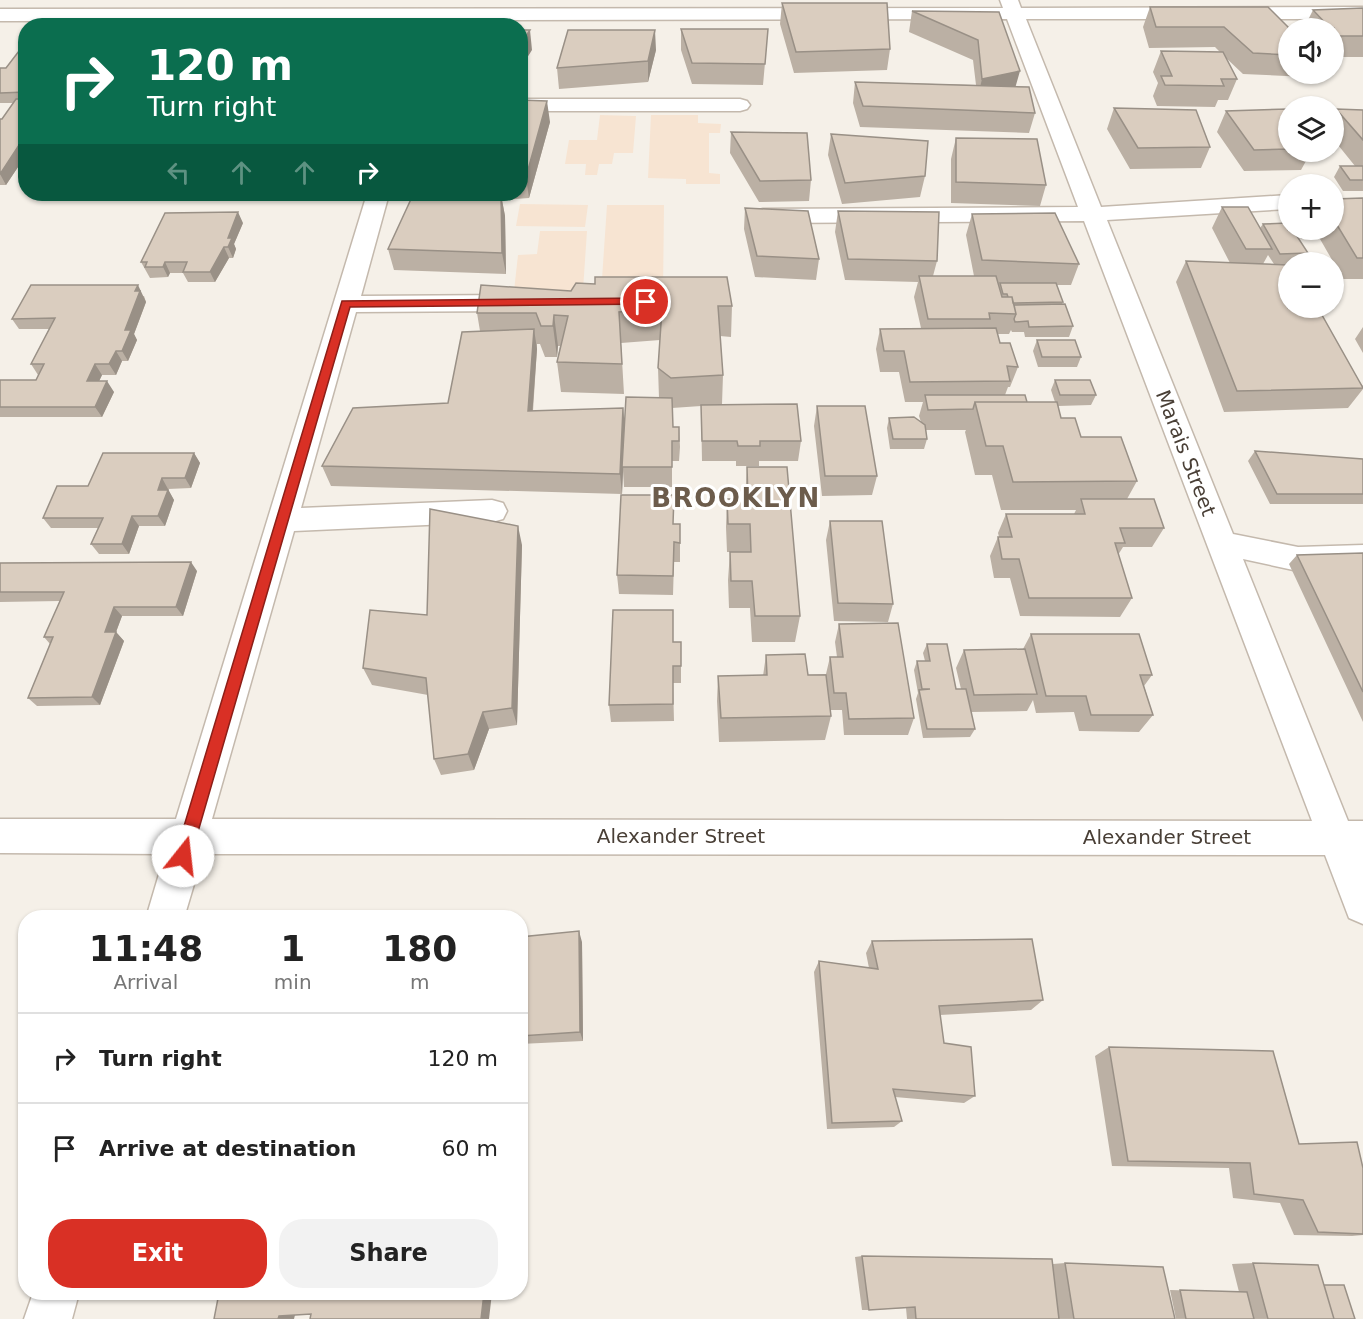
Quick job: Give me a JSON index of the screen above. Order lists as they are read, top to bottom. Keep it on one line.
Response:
{"streets":{"street":["Marais Street","Alexander Street"]},"crossings":[["Marais Street","Alexander Street"]],"districts":["BROOKLYN"],"page":{"map_buttons":["+","−"],"turn":["120 m","Turn right"],"eta":["11:48","Arrival","1","min","180","m"],"list":[{"name":"Turn right","value":"120 m"},{"name":"Arrive at destination","value":"60 m"}],"buttons":["Exit","Share"]}}
